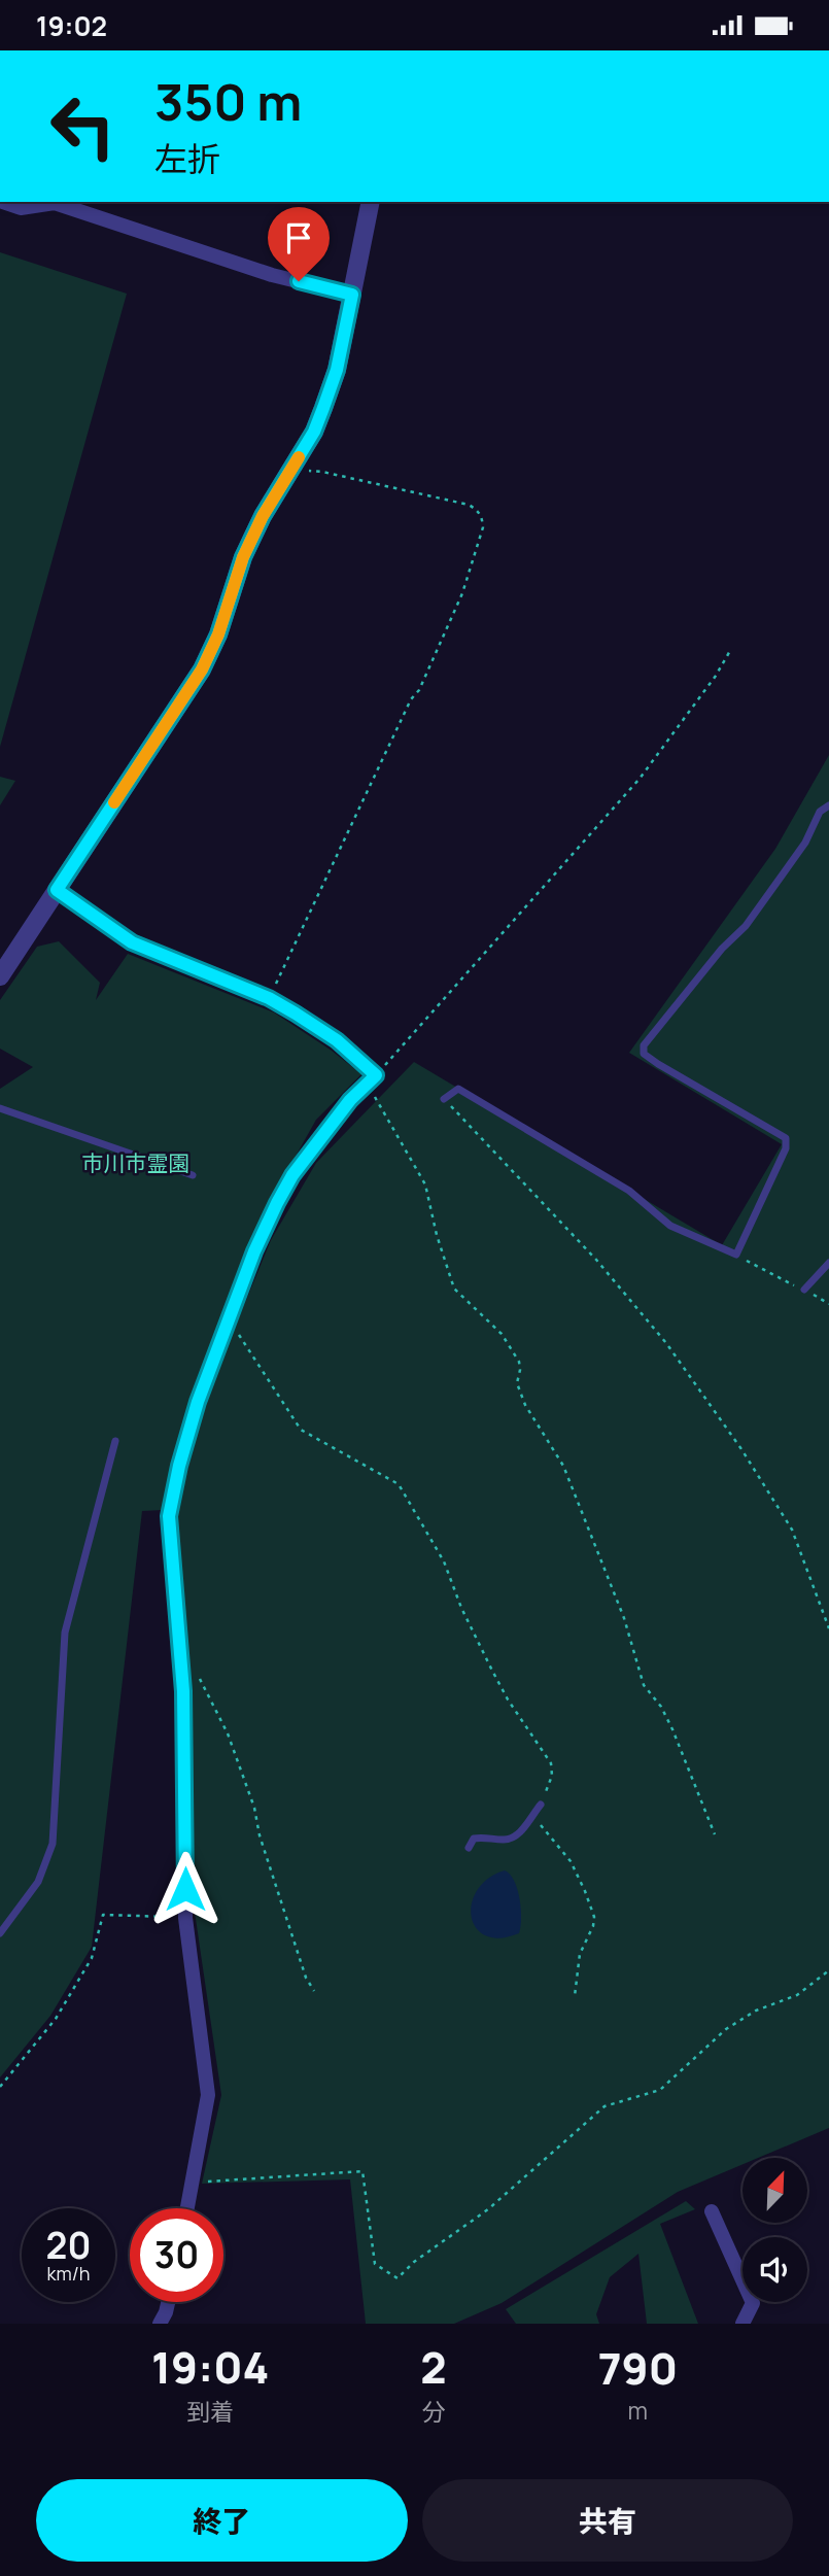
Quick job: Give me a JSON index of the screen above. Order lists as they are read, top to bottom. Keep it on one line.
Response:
{"parks":["市川市霊園"],"north":"top right","page":{"status":"19:02","turn":["350 m","左折"],"speed":"20 km/h","limit":"30","eta":["19:04","到着","2","分","790","m"],"buttons":["終了","共有"]}}
